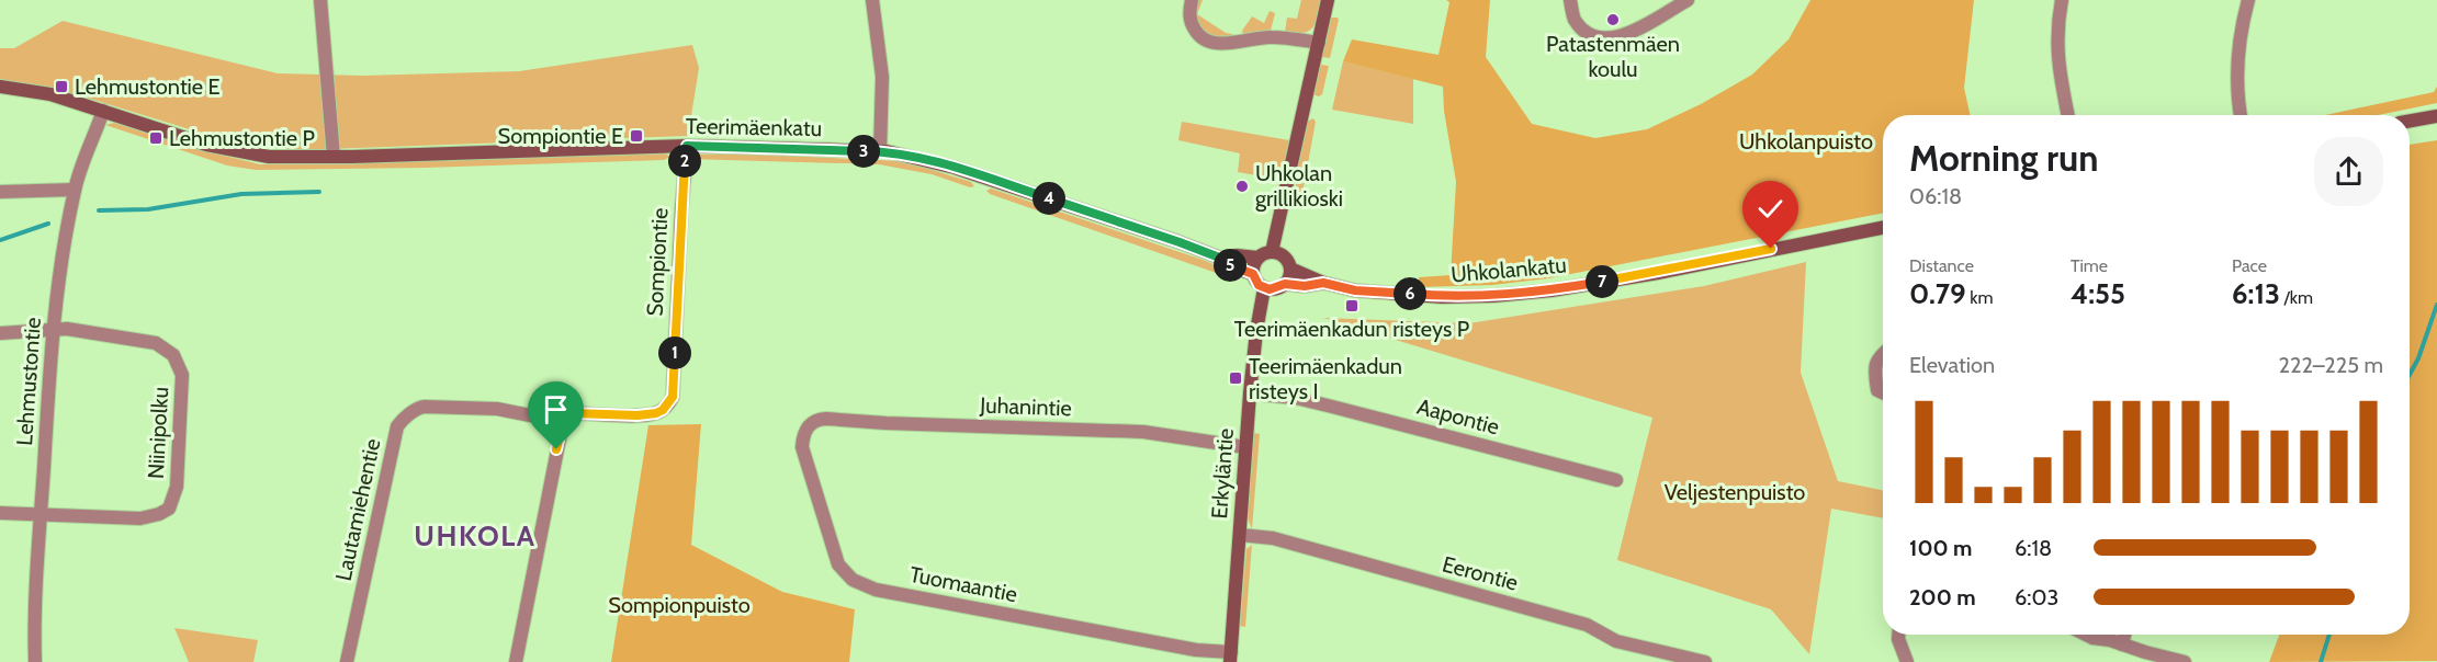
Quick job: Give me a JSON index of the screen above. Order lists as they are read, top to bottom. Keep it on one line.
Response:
{"streets":{"street":["Teerimäenkatu","Sompiontie","Uhkolankatu","Lehmustontie","Juhanintie","Aapontie","Niinipolku","Erkyläntie","Lautamiehentie","Eerontie","Tuomaantie"]},"crossings":[["Teerimäenkatu","Sompiontie"],["Teerimäenkatu","Uhkolankatu"],["Teerimäenkatu","Lehmustontie"],["Teerimäenkatu","Erkyläntie"],["Sompiontie","Lautamiehentie"],["Uhkolankatu","Erkyläntie"],["Lehmustontie","Niinipolku"],["Juhanintie","Erkyläntie"],["Juhanintie","Tuomaantie"],["Aapontie","Erkyläntie"],["Erkyläntie","Eerontie"],["Erkyläntie","Tuomaantie"]],"districts":["UHKOLA"],"parks":["Uhkolanpuisto","Veljestenpuisto","Sompionpuisto"],"places":{"other":["Patastenmäen koulu","Uhkolan grillikioski"],"transit":["Lehmustontie E","Sompiontie E","Lehmustontie P","Teerimäenkadun risteys P","Teerimäenkadun risteys I"]},"page":{"heading":["Morning run","06:18"],"pins":["3","2","4","5","7","6","1"],"stats":[["Distance","0.79 km"],["Time","4:55"],["Pace","6:13 /km"]],"chart":["Elevation","222–225 m"],"list":[{"name":"100 m","note":"6:18"},{"name":"200 m","note":"6:03"}]}}
